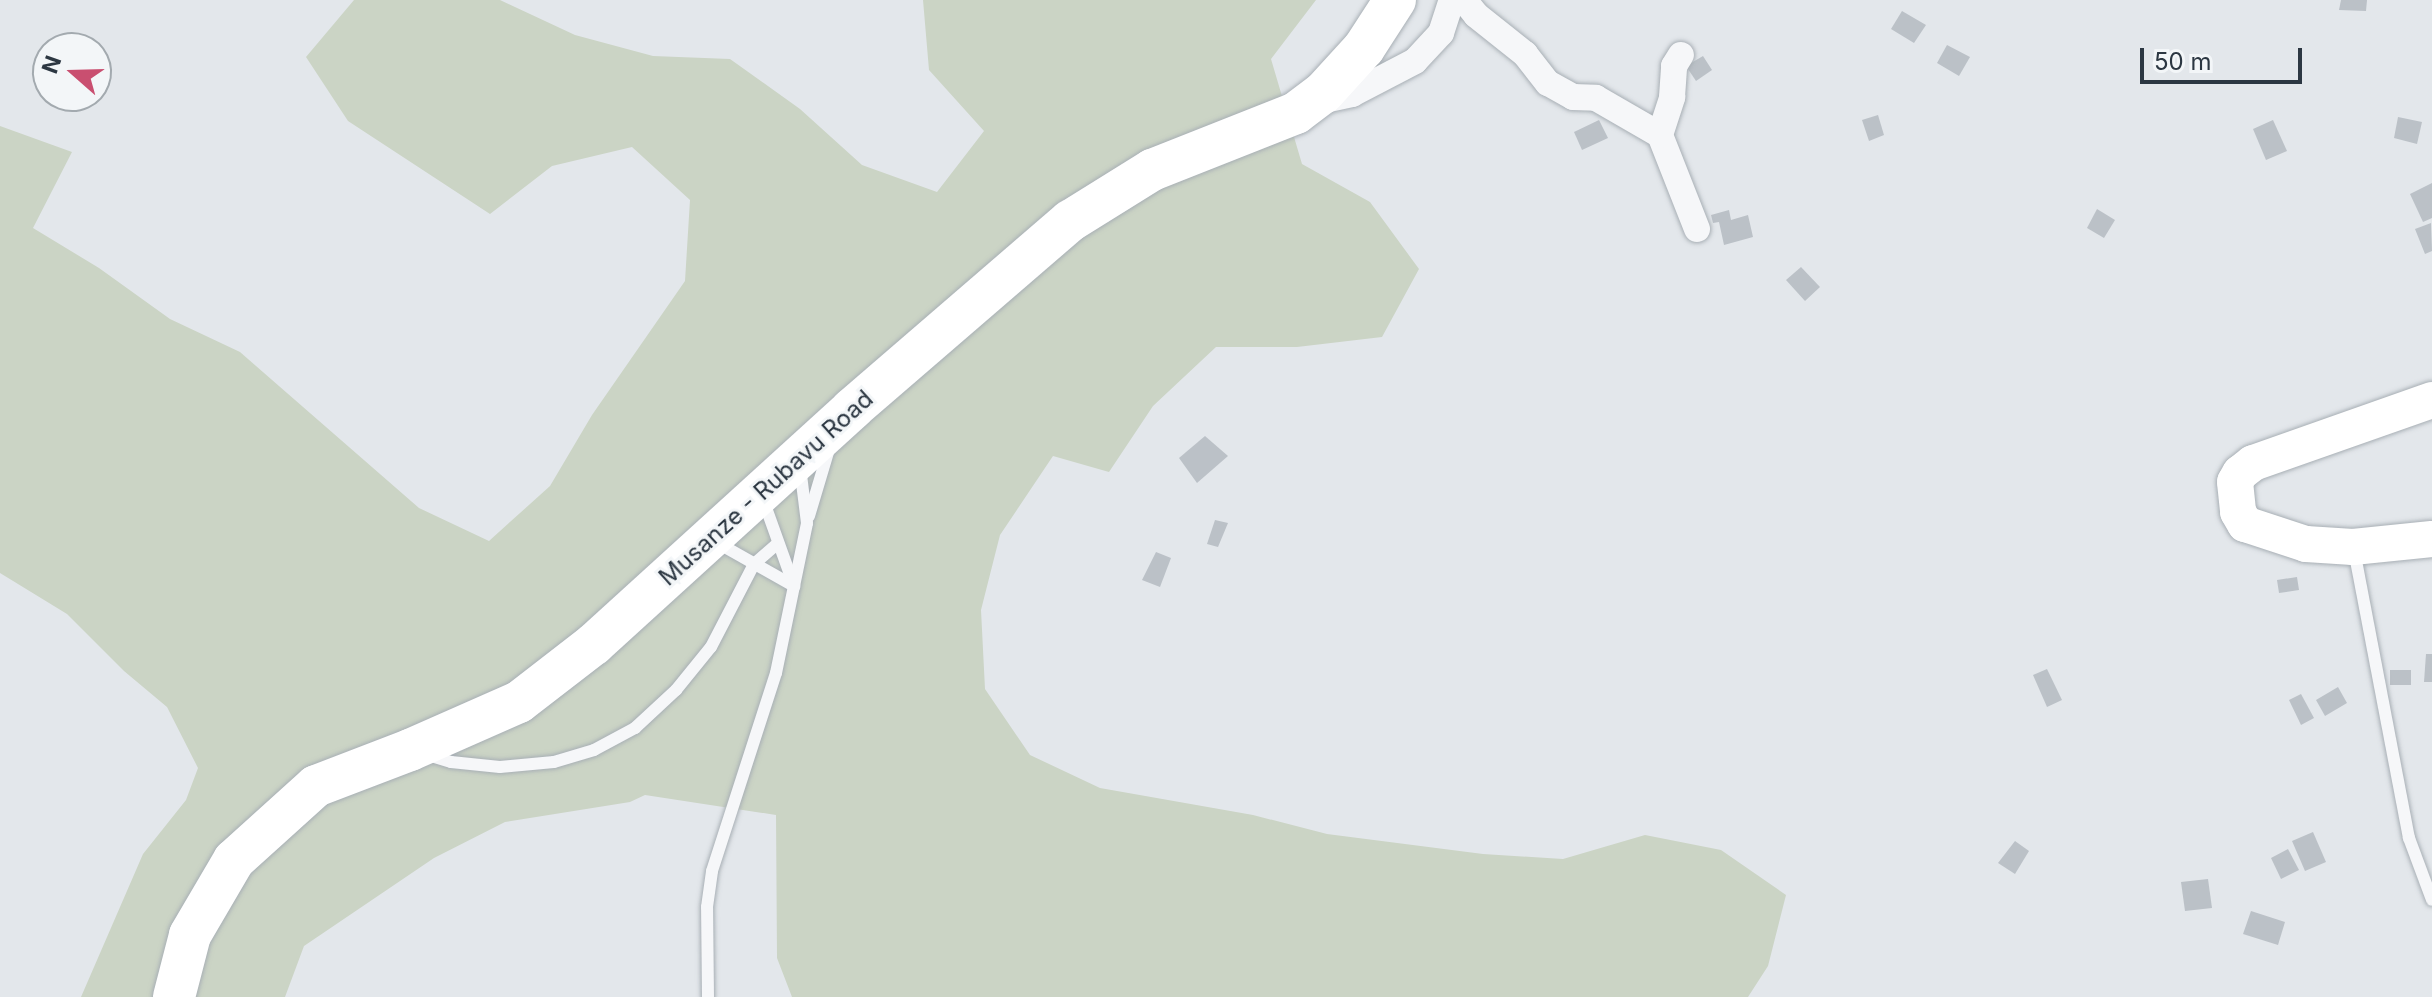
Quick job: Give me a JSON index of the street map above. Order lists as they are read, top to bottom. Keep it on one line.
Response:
{"streets":{"highway":["Musanze - Rubavu Road"]},"scale_bar":"50 m","north":"left"}
